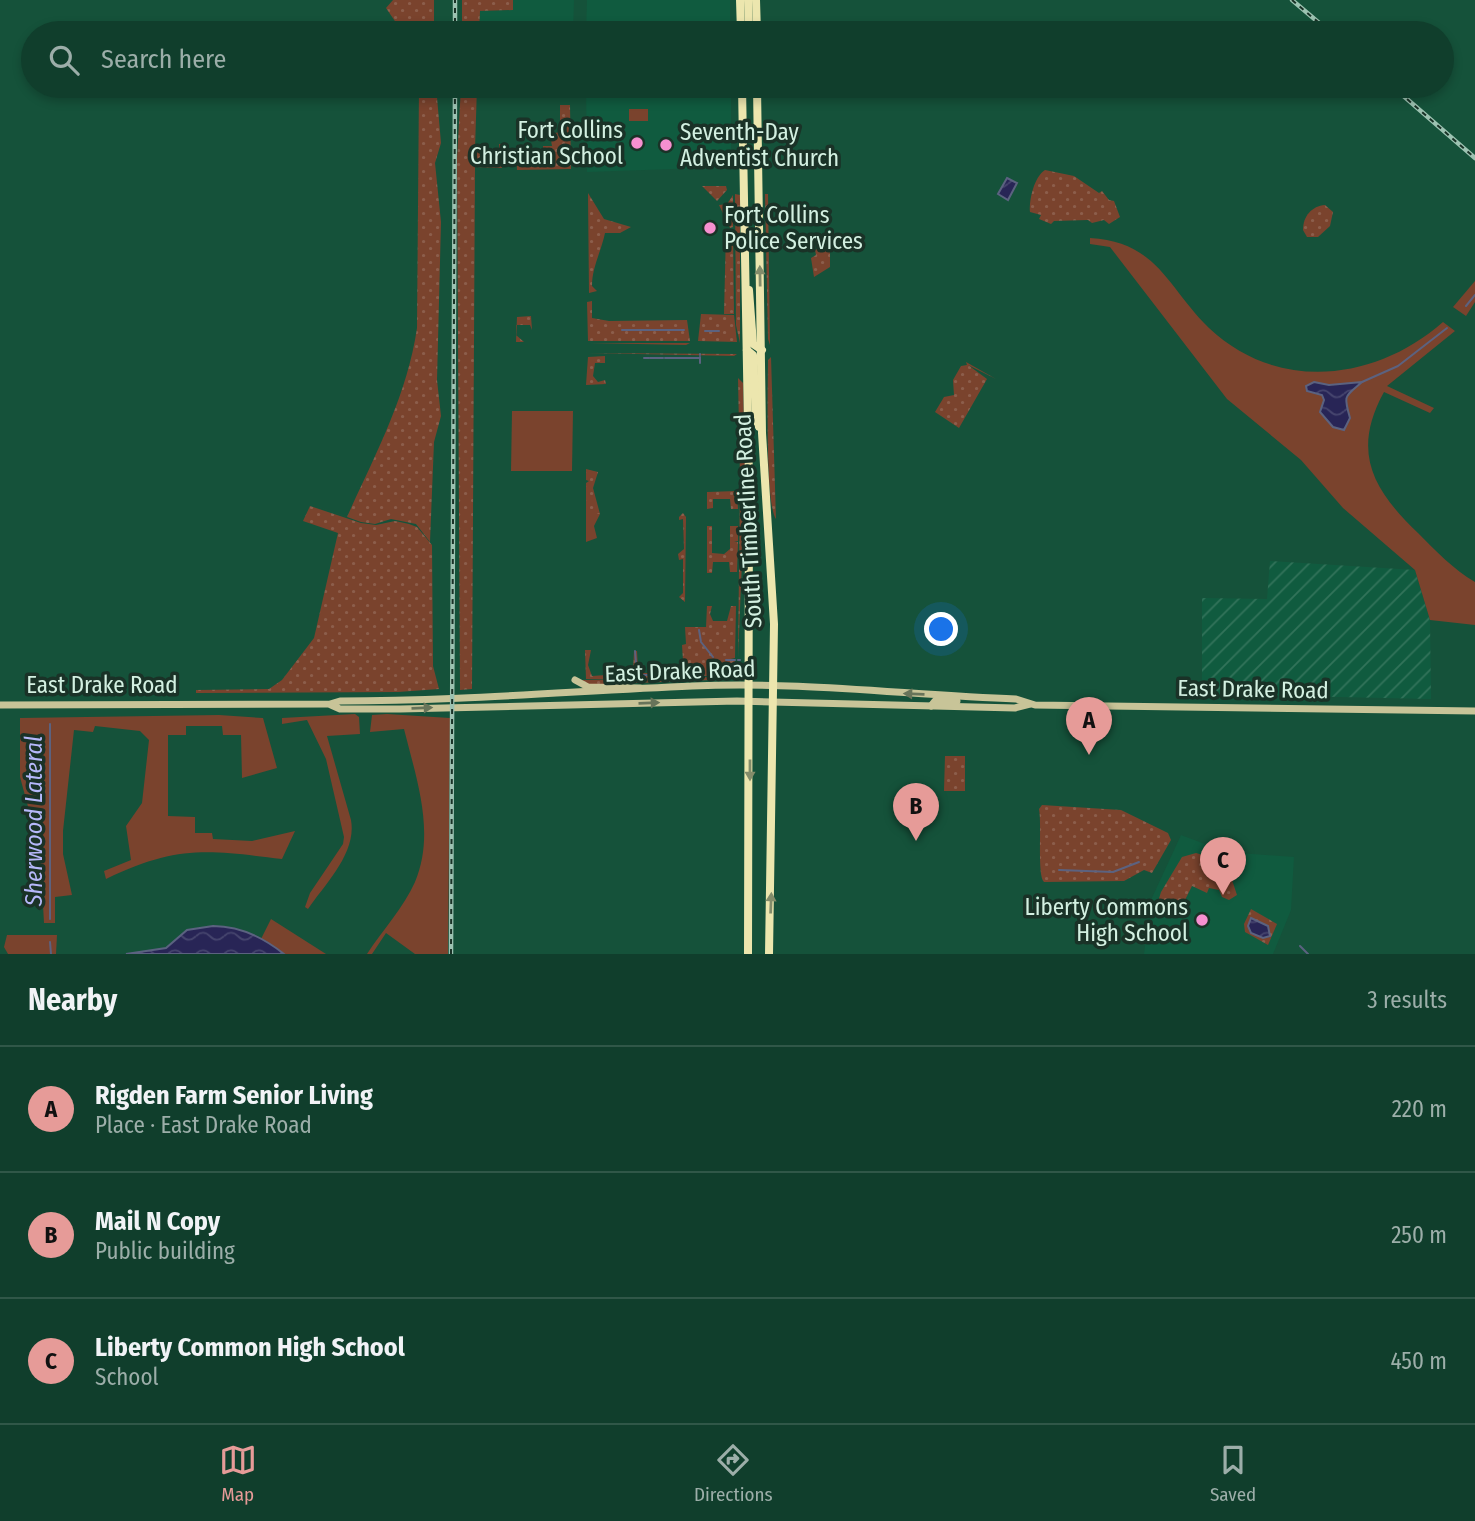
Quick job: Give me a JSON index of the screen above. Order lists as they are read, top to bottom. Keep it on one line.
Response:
{"streets":{"main road":["South Timberline Road","East Drake Road"]},"crossings":[["South Timberline Road","East Drake Road"]],"water":["Sherwood Lateral"],"places":["Fort Collins Christian School","Seventh-Day Adventist Church","Fort Collins Police Services","Liberty Commons High School"],"page":{"search":"Search here","pins":["A","B","C"],"heading":["Nearby","3 results"],"list":[{"mark":"A","name":"Rigden Farm Senior Living","note":"Place · East Drake Road","value":"220 m"},{"mark":"B","name":"Mail N Copy","note":"Public building","value":"250 m"},{"mark":"C","name":"Liberty Common High School","note":"School","value":"450 m"}],"nav":["Map","Directions","Saved"]}}
